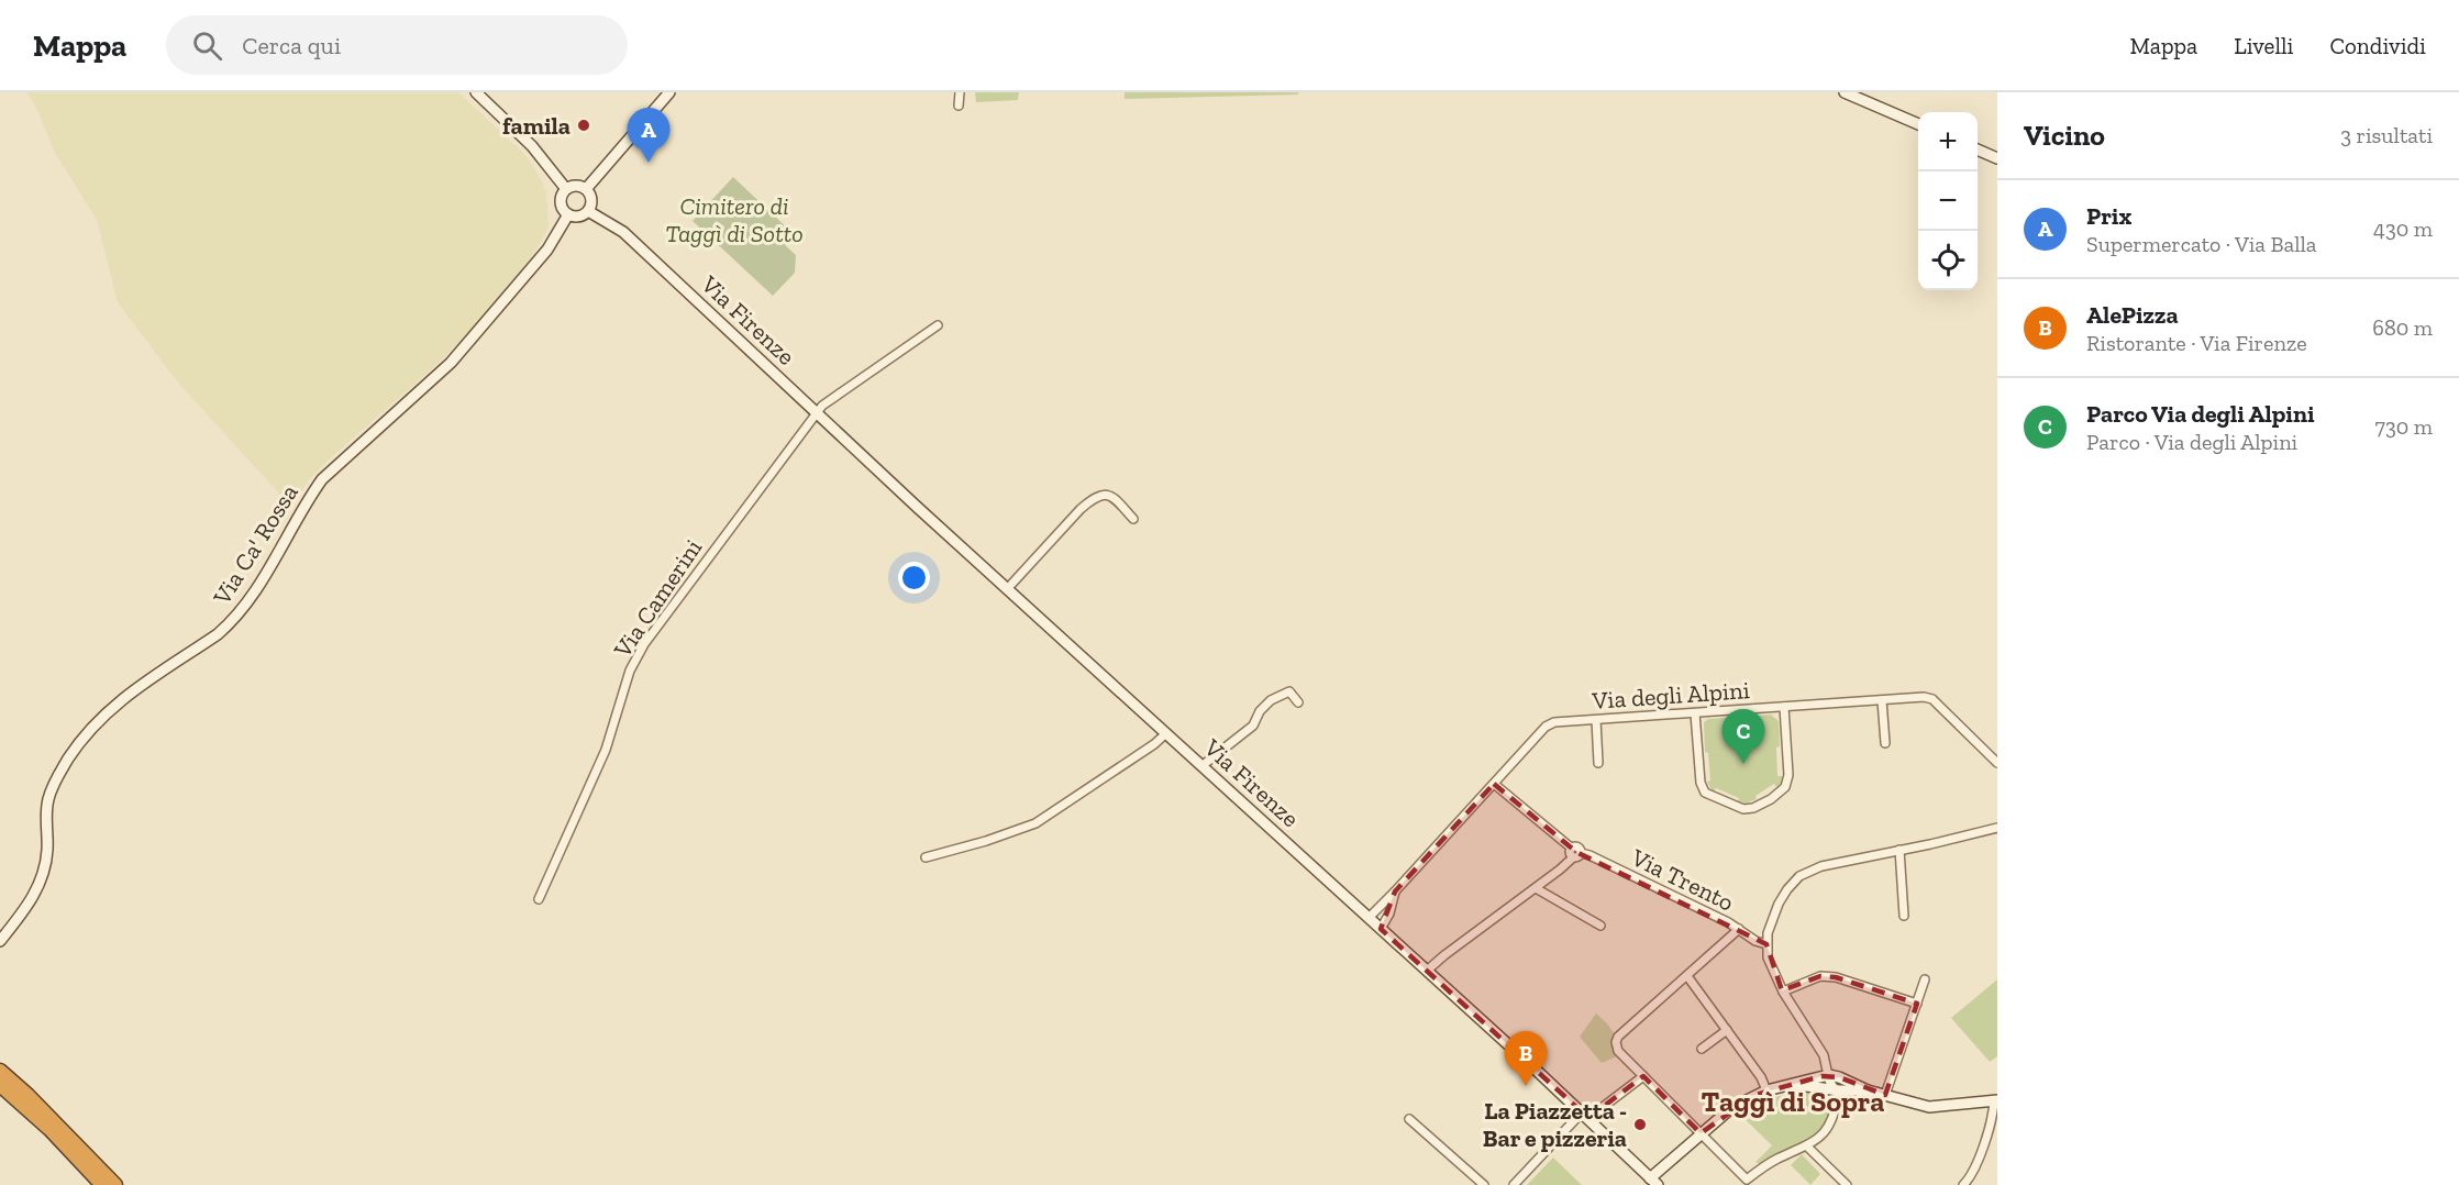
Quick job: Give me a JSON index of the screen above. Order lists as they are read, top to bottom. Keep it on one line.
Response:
{"streets":{"main road":["Via Firenze","Via Ca' Rossa"],"street":["Via Camerini","Via degli Alpini","Via Trento"]},"crossings":[["Via Firenze","Via Ca' Rossa"],["Via Firenze","Via Camerini"],["Via Firenze","Via degli Alpini"]],"districts":["Taggì di Sopra"],"parks":["Cimitero di Taggì di Sotto"],"places":["famila","La Piazzetta - Bar e pizzeria"],"page":{"header":"Mappa","search":"Cerca qui","nav":["Mappa","Livelli","Condividi"],"heading":["Vicino","3 risultati"],"pins":["A","C","B"],"map_buttons":["+","−"],"list":[{"mark":"A","name":"Prix","note":"Supermercato · Via Balla","value":"430 m"},{"mark":"B","name":"AlePizza","note":"Ristorante · Via Firenze","value":"680 m"},{"mark":"C","name":"Parco Via degli Alpini","note":"Parco · Via degli Alpini","value":"730 m"}]}}
